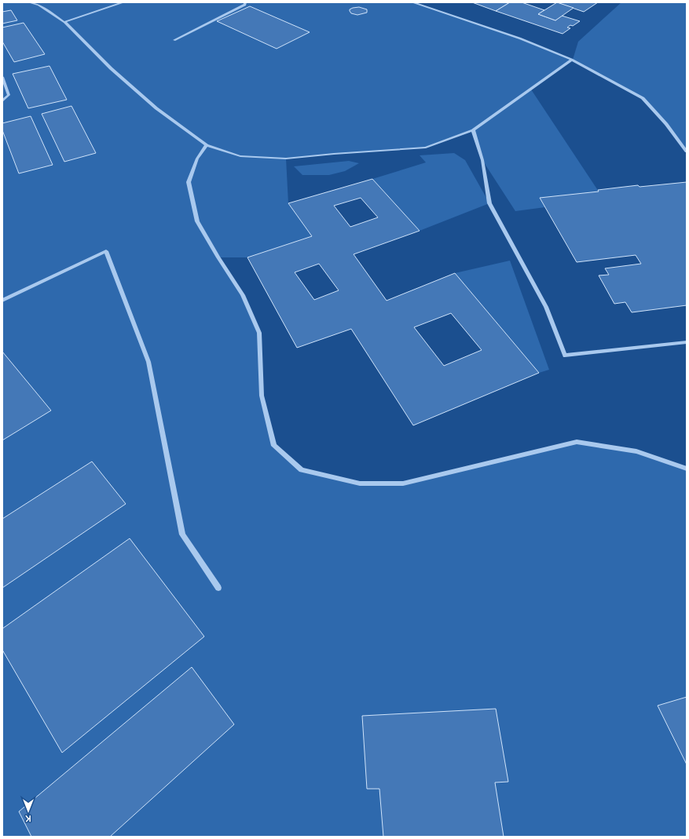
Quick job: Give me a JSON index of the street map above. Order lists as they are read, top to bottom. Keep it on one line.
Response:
{"north":"bottom"}
